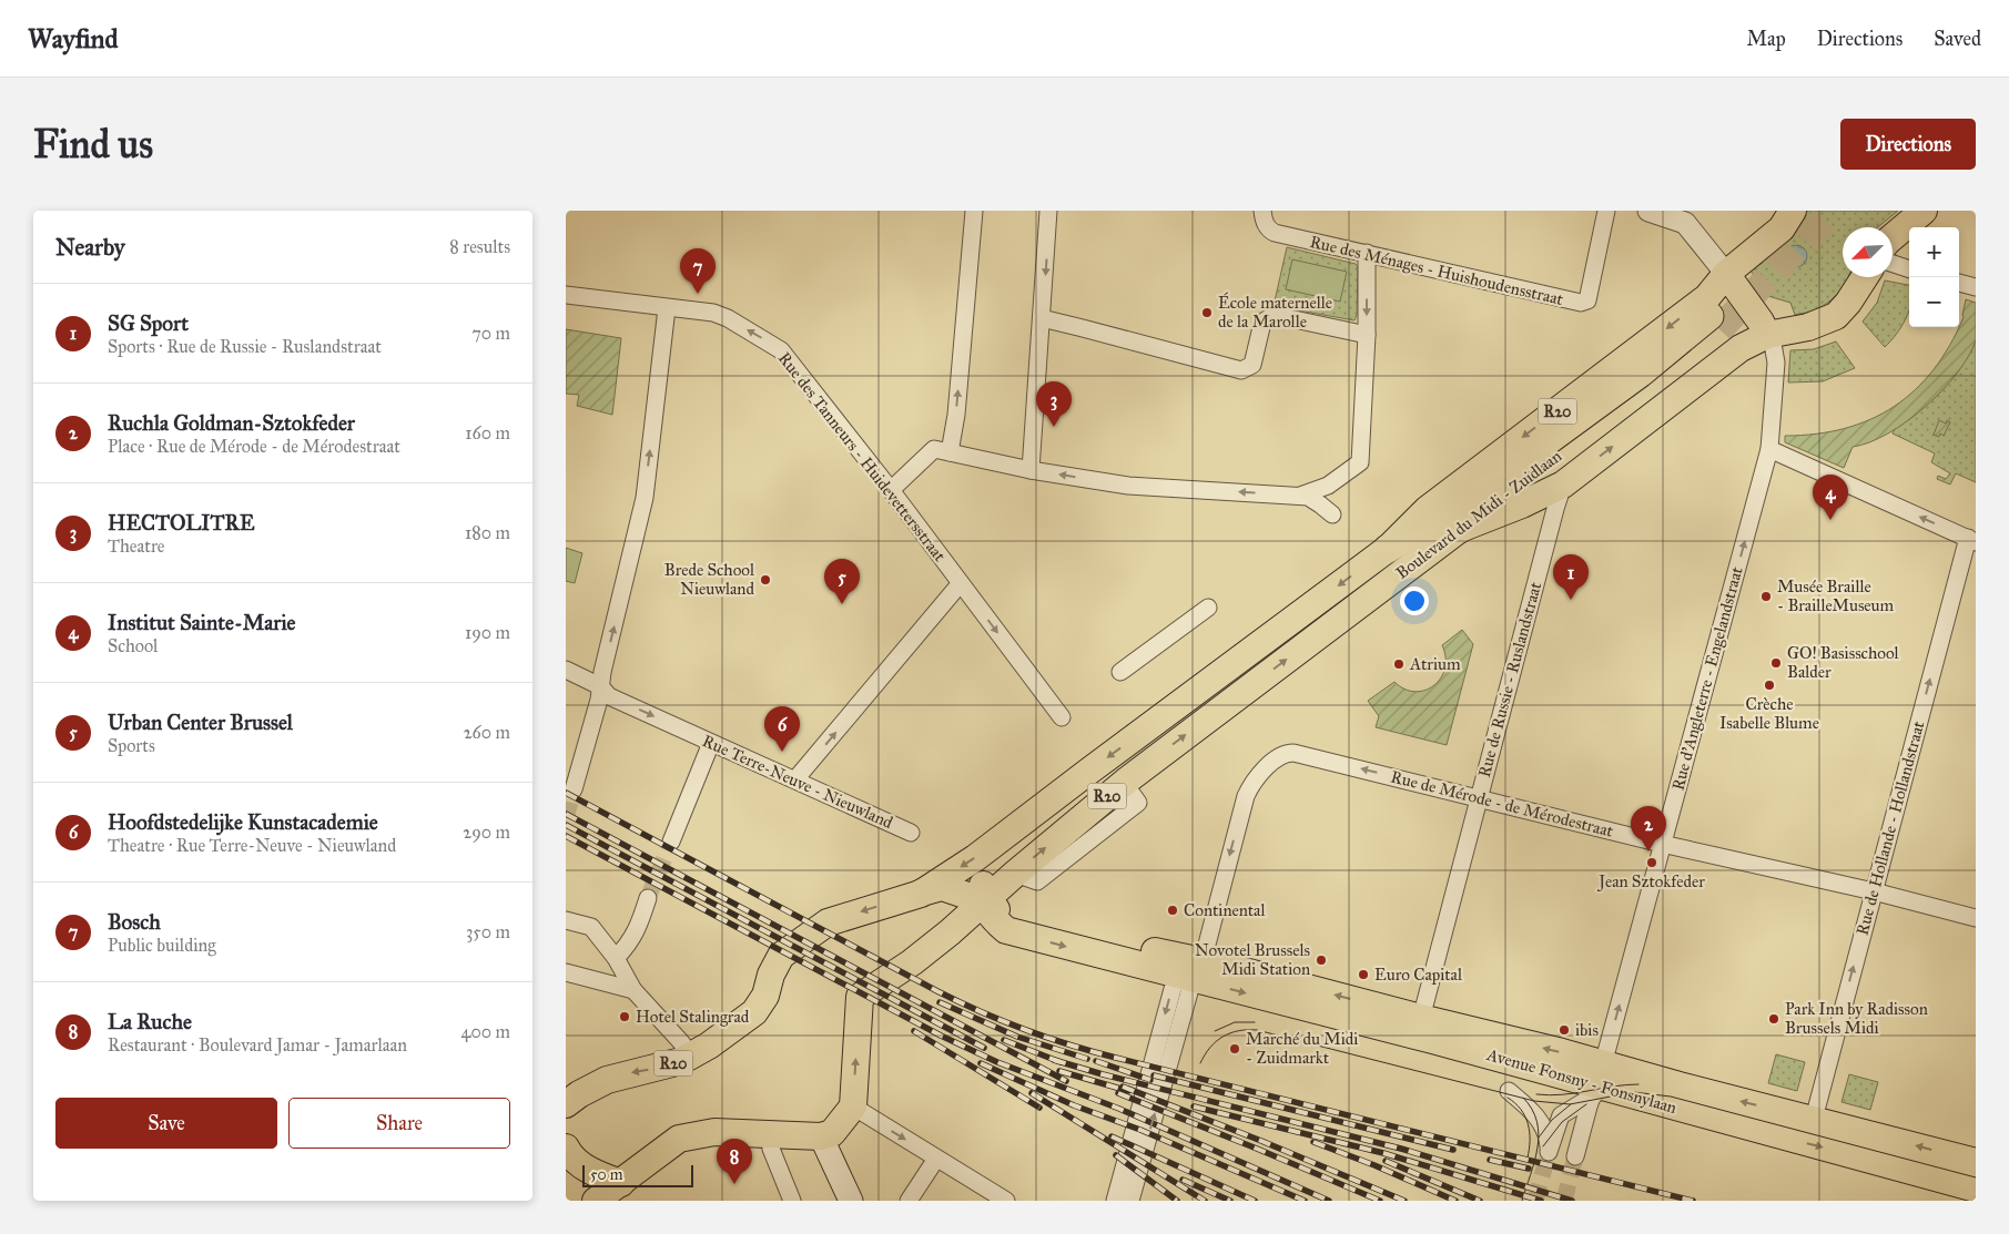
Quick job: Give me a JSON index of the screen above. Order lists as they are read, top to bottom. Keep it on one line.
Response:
{"streets":{"highway":["R20","Boulevard du Midi - Zuidlaan"],"main road":["Avenue Fonsny - Fonsnylaan"],"street":["Rue des Ménages - Huishoudensstraat","Rue des Tanneurs - Huidevettersstraat","Rue d'Angleterre - Engelandstraat","Rue de Russie - Ruslandstraat","Rue Terre-Neuve - Nieuwland","Rue de Mérode - de Mérodestraat","Rue de Hollande - Hollandstraat"]},"crossings":[["Rue d'Angleterre - Engelandstraat","Rue de Mérode - de Mérodestraat"],["Rue d'Angleterre - Engelandstraat","Avenue Fonsny - Fonsnylaan"],["Rue de Russie - Ruslandstraat","Rue de Mérode - de Mérodestraat"],["Rue de Russie - Ruslandstraat","Avenue Fonsny - Fonsnylaan"],["Rue de Mérode - de Mérodestraat","Rue de Hollande - Hollandstraat"],["Rue de Mérode - de Mérodestraat","Avenue Fonsny - Fonsnylaan"],["Rue de Hollande - Hollandstraat","Avenue Fonsny - Fonsnylaan"]],"one_way":["Rue d'Angleterre - Engelandstraat","Rue de Hollande - Hollandstraat"],"places":["École maternelle de la Marolle","Brede School Nieuwland","Musée Braille - BrailleMuseum","GO! Basisschool Balder","Atrium","Crèche Isabelle Blume","Jean Sztokfeder","Continental","Novotel Brussels Midi Station","Euro Capital","Hotel Stalingrad","Park Inn by Radisson Brussels Midi","ibis","Marché du Midi - Zuidmarkt"],"scale_bar":"50 m","north":"bottom left","page":{"header":"Wayfind","nav":["Map","Directions","Saved"],"buttons":["Directions",["Save","Share"]],"title":"Find us","heading":["Nearby","8 results"],"map_buttons":["+","−"],"pins":["7","3","4","1","5","6","2","8"],"list":[{"mark":"1","name":"SG Sport","note":"Sports · Rue de Russie - Ruslandstraat","value":"70 m"},{"mark":"2","name":"Ruchla Goldman-Sztokfeder","note":"Place · Rue de Mérode - de Mérodestraat","value":"160 m"},{"mark":"3","name":"HECTOLITRE","note":"Theatre","value":"180 m"},{"mark":"4","name":"Institut Sainte-Marie","note":"School","value":"190 m"},{"mark":"5","name":"Urban Center Brussel","note":"Sports","value":"260 m"},{"mark":"6","name":"Hoofdstedelijke Kunstacademie","note":"Theatre · Rue Terre-Neuve - Nieuwland","value":"290 m"},{"mark":"7","name":"Bosch","note":"Public building","value":"350 m"},{"mark":"8","name":"La Ruche","note":"Restaurant · Boulevard Jamar - Jamarlaan","value":"400 m"}],"scale":"50 m"}}
